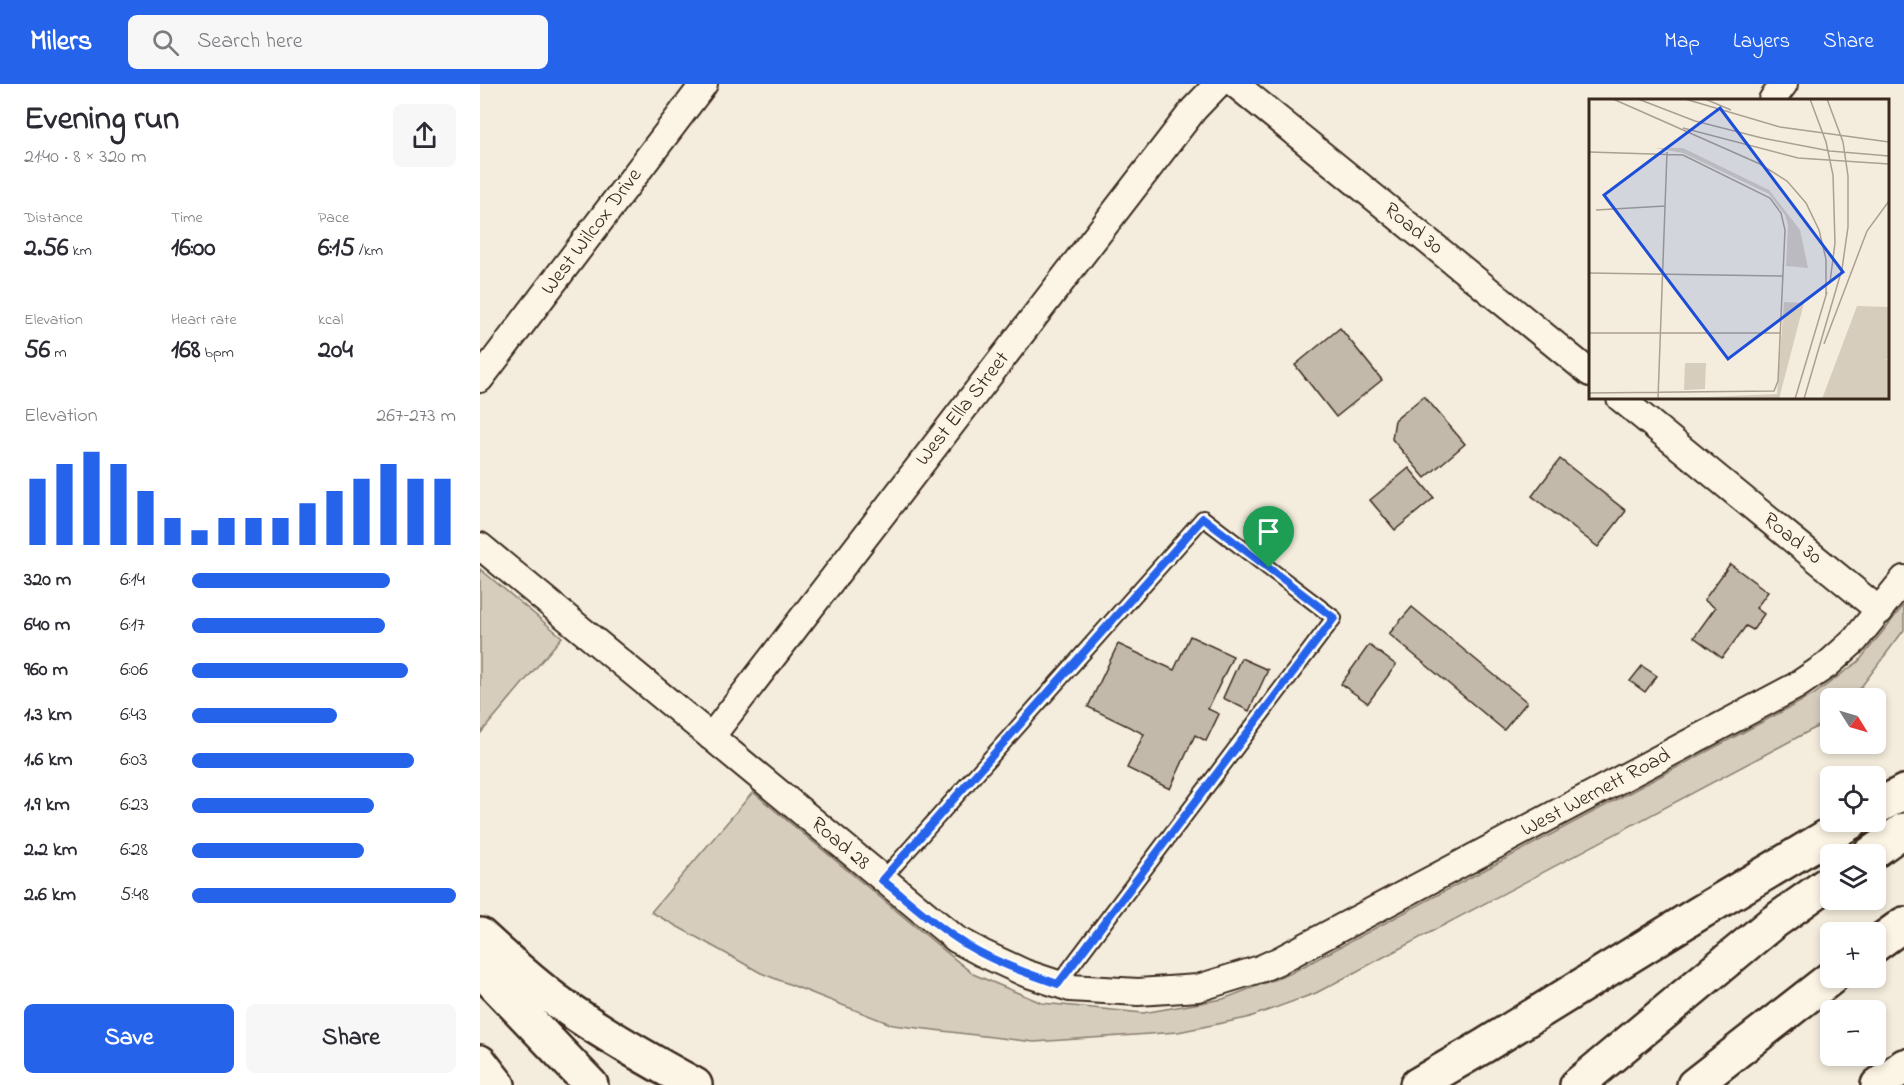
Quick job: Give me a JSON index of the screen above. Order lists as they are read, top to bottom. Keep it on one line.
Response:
{"streets":{"street":["Road 30","West Wilcox Drive","West Ella Street","West Wernett Road","Road 28"]},"crossings":[["Road 30","West Wernett Road"],["West Ella Street","Road 28"],["West Wernett Road","Road 28"]],"north":"bottom right","page":{"header":"Milers","search":"Search here","nav":["Map","Layers","Share"],"heading":["Evening run","21:40 · 8 × 320 m"],"stats":[["Distance","2.56 km"],["Time","16:00"],["Pace","6:15 /km"],["Elevation","56 m"],["Heart rate","168 bpm"],["kcal","204"]],"chart":["Elevation","267–273 m"],"list":[{"name":"320 m","note":"6:14"},{"name":"640 m","note":"6:17"},{"name":"960 m","note":"6:06"},{"name":"1.3 km","note":"6:43"},{"name":"1.6 km","note":"6:03"},{"name":"1.9 km","note":"6:23"},{"name":"2.2 km","note":"6:28"},{"name":"2.6 km","note":"5:48"}],"map_buttons":["+","−"],"buttons":["Save","Share"]}}
